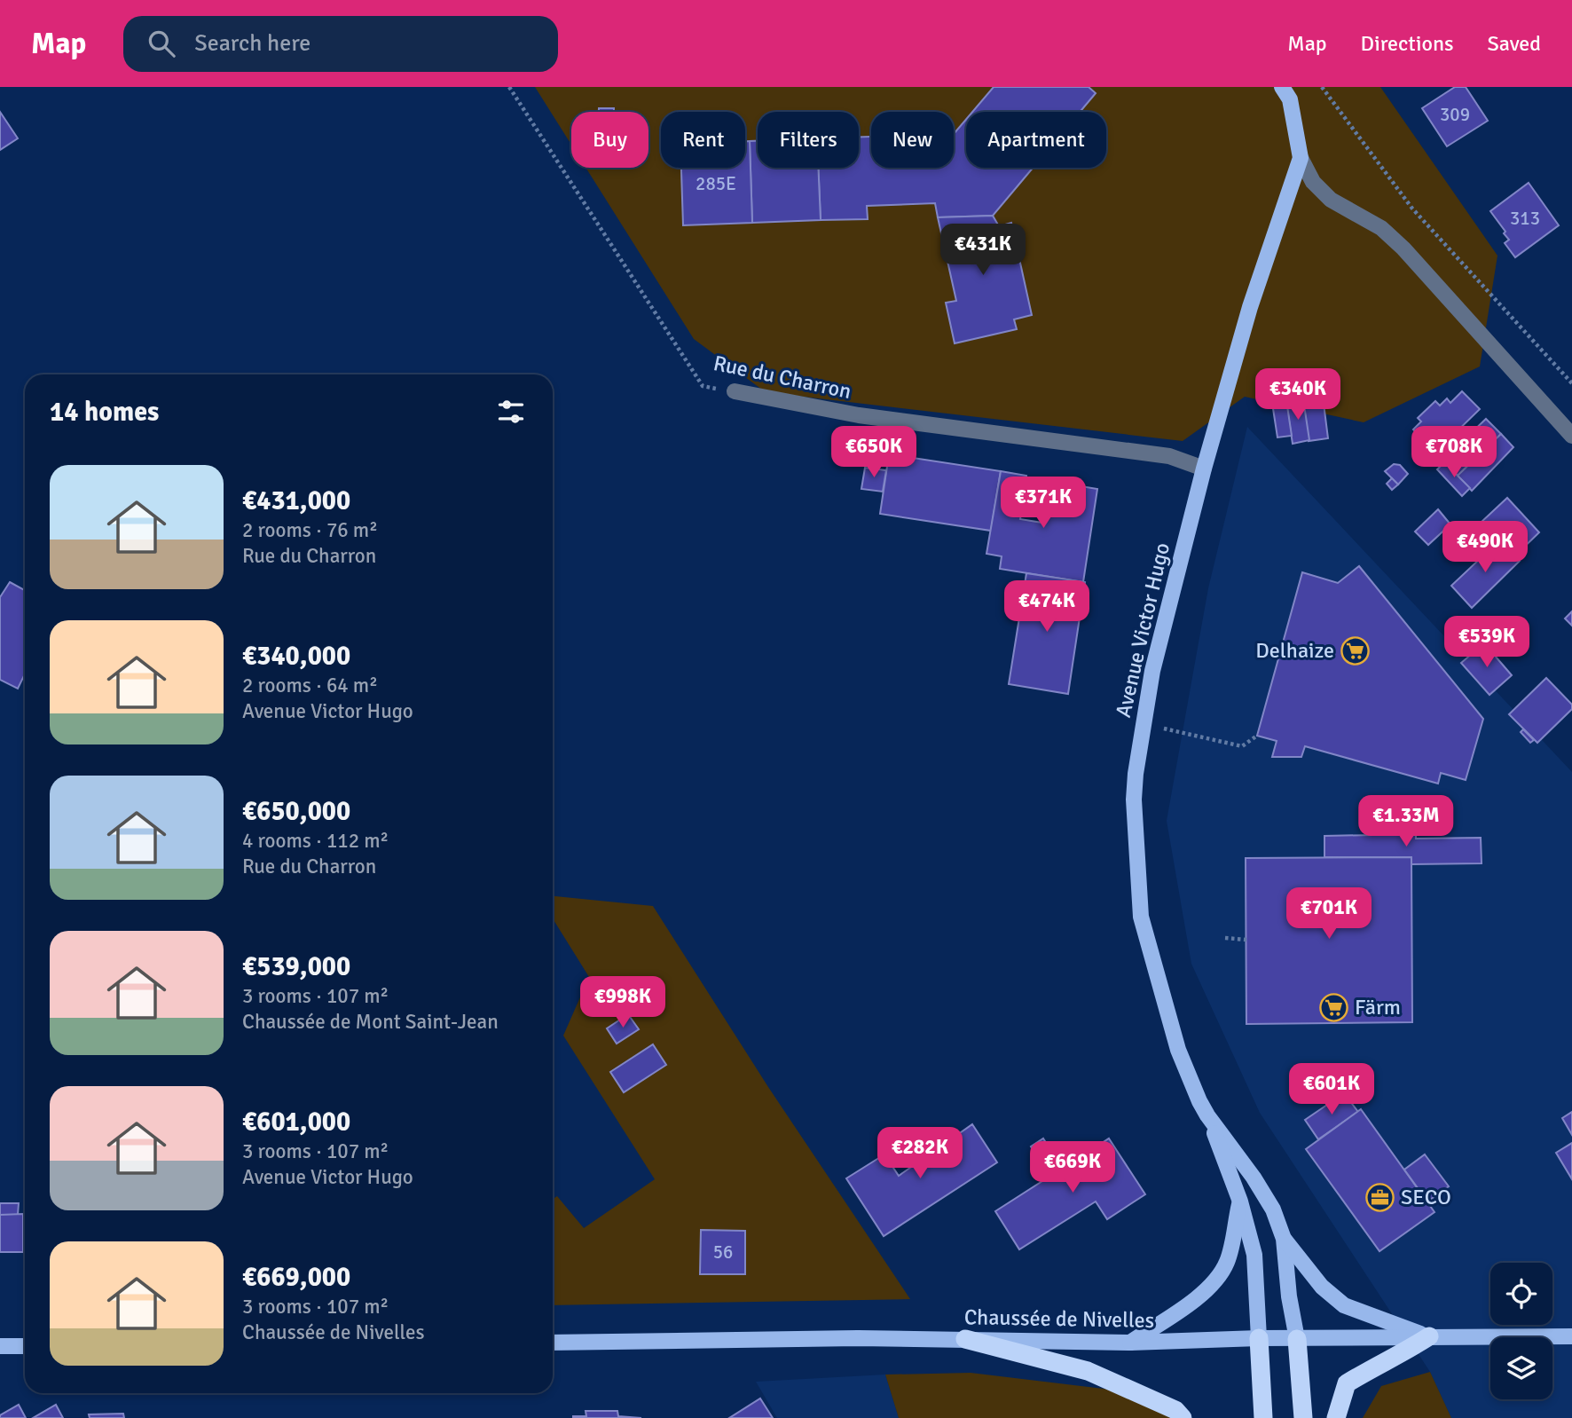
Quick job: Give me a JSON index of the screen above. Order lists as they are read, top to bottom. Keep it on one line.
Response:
{"streets":{"main road":["Avenue Victor Hugo","Chaussée de Nivelles"],"street":["Rue du Charron"]},"crossings":[["Rue du Charron","Avenue Victor Hugo"],["Avenue Victor Hugo","Chaussée de Nivelles"]],"places":{"supermarket":["Delhaize","Färm"],"office":["SECO"]},"house_numbers":["309","285E","313","56"],"page":{"header":"Map","search":"Search here","nav":["Map","Directions","Saved"],"chip":["Buy","Rent","Filters","New","Apartment"],"price":["€431K","€340K","€650K","€708K","€371K","€490K","€474K","€539K","€1.33M","€701K","€998K","€601K","€282K","€669K"],"heading":"14 homes","list":[{"name":"€431,000","note":"2 rooms · 76 m² · Rue du Charron"},{"name":"€340,000","note":"2 rooms · 64 m² · Avenue Victor Hugo"},{"name":"€650,000","note":"4 rooms · 112 m² · Rue du Charron"},{"name":"€539,000","note":"3 rooms · 107 m² · Chaussée de Mont Saint-Jean"},{"name":"€601,000","note":"3 rooms · 107 m² · Avenue Victor Hugo"},{"name":"€669,000","note":"3 rooms · 107 m² · Chaussée de Nivelles"}]}}
